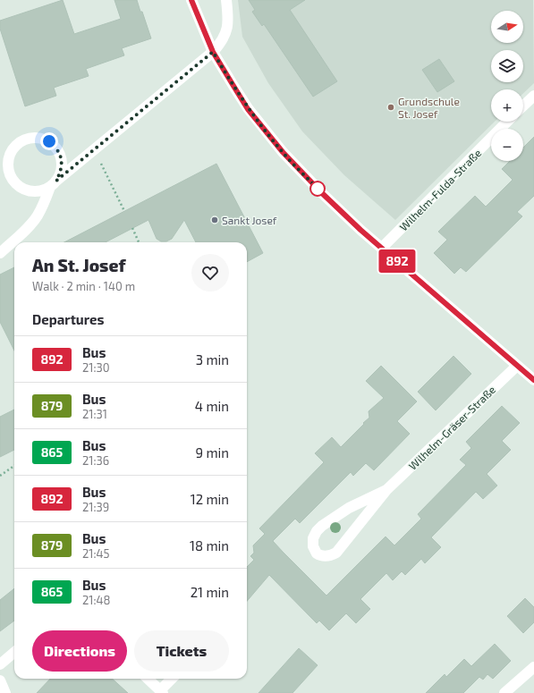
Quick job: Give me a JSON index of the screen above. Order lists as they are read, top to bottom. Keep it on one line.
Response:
{"streets":{"street":["Wilhelm-Fulda-Straße","Wilhelm-Gräser-Straße"]},"places":["Grundschule St. Josef","Sankt Josef"],"lines":["bus line 892"],"north":"right","page":{"on_map":"892","map_buttons":["+","−"],"heading":[["An St. Josef","Walk · 2 min · 140 m"],"Departures"],"list":[{"mark":"892","name":"Bus","note":"21:30","value":"3 min"},{"mark":"879","name":"Bus","note":"21:31","value":"4 min"},{"mark":"865","name":"Bus","note":"21:36","value":"9 min"},{"mark":"892","name":"Bus","note":"21:39","value":"12 min"},{"mark":"879","name":"Bus","note":"21:45","value":"18 min"},{"mark":"865","name":"Bus","note":"21:48","value":"21 min"}],"buttons":["Directions","Tickets"]}}
